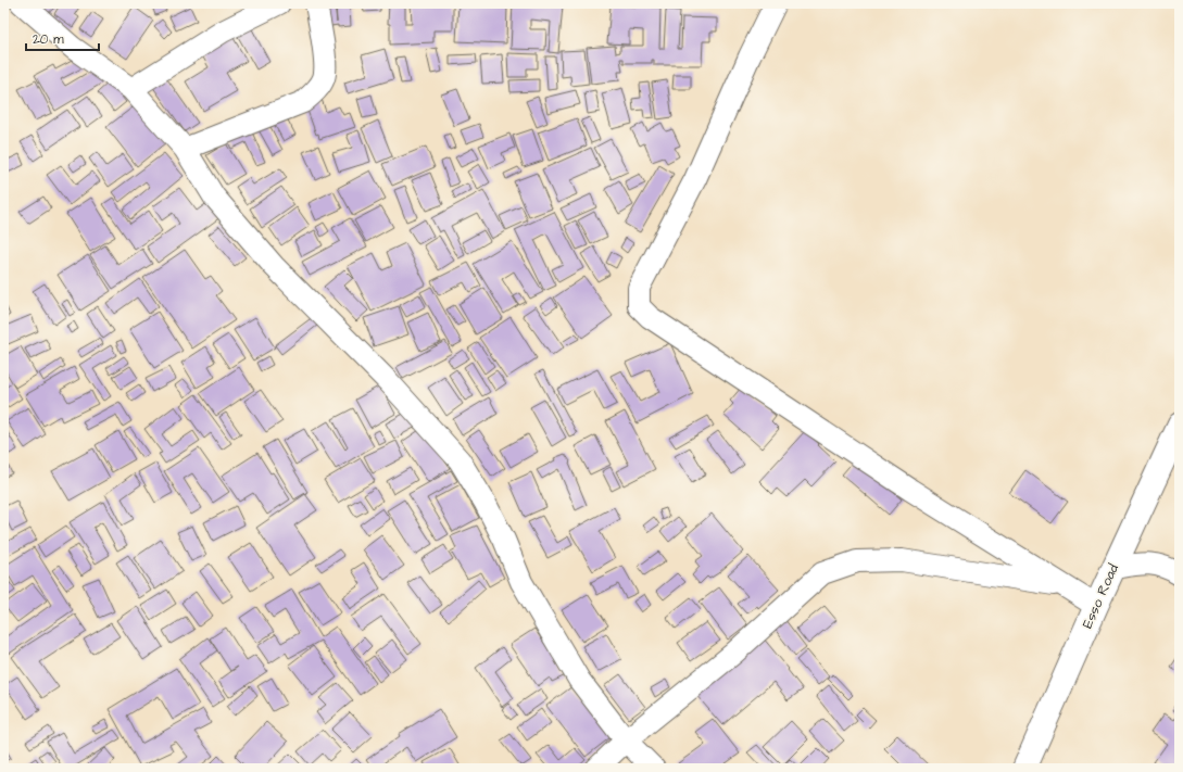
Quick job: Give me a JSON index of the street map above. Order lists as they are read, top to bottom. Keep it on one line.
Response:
{"streets":{"street":["Esso Road"]},"scale_bar":"20 m"}
